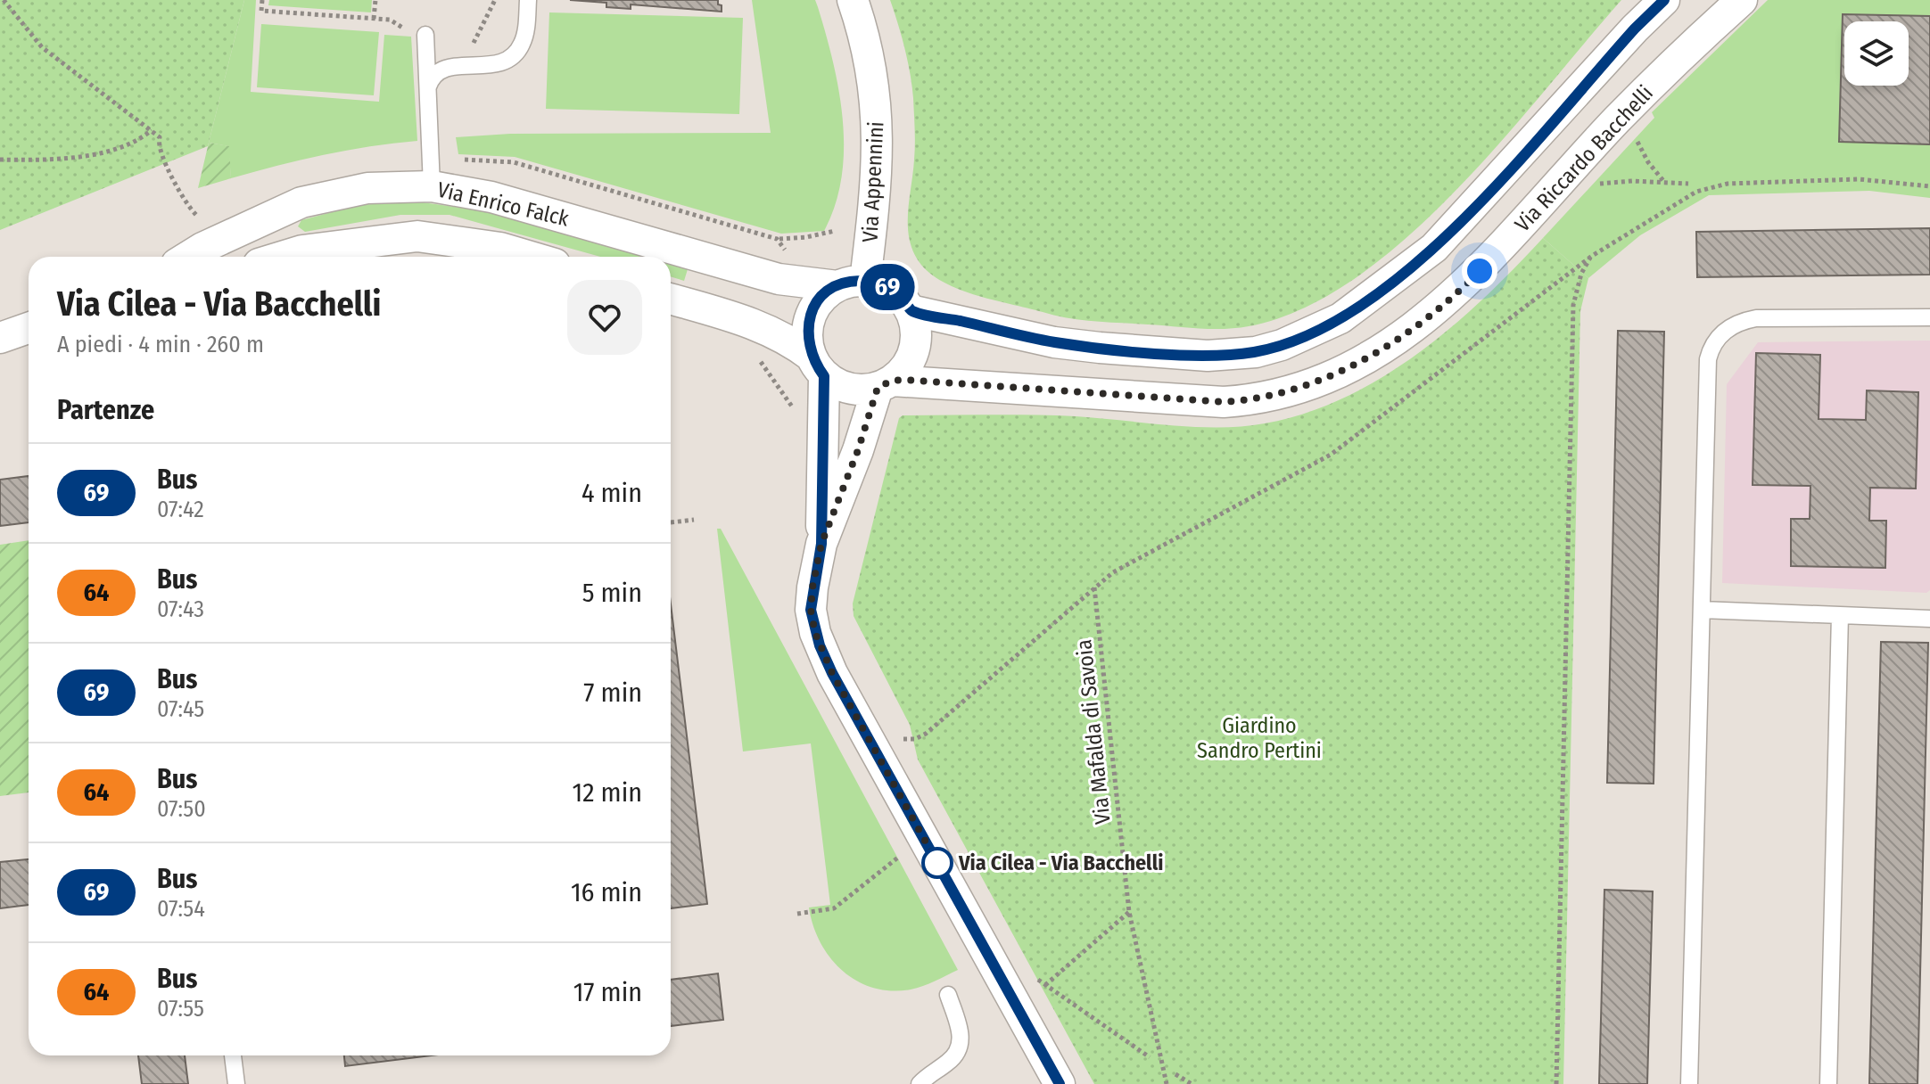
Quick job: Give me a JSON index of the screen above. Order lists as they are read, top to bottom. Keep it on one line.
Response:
{"streets":{"street":["Via Riccardo Bacchelli","Via Appennini","Via Enrico Falck"],"path":["Via Mafalda di Savoia"]},"crossings":[["Via Riccardo Bacchelli","Via Appennini"],["Via Riccardo Bacchelli","Via Enrico Falck"],["Via Appennini","Via Enrico Falck"]],"parks":["Giardino Sandro Pertini"],"places":["Via Cilea - Via Bacchelli"],"lines":["bus line 69"],"page":{"on_map":"69","heading":[["Via Cilea - Via Bacchelli","A piedi · 4 min · 260 m"],"Partenze"],"list":[{"mark":"69","name":"Bus","note":"07:42","value":"4 min"},{"mark":"64","name":"Bus","note":"07:43","value":"5 min"},{"mark":"69","name":"Bus","note":"07:45","value":"7 min"},{"mark":"64","name":"Bus","note":"07:50","value":"12 min"},{"mark":"69","name":"Bus","note":"07:54","value":"16 min"},{"mark":"64","name":"Bus","note":"07:55","value":"17 min"}]}}
